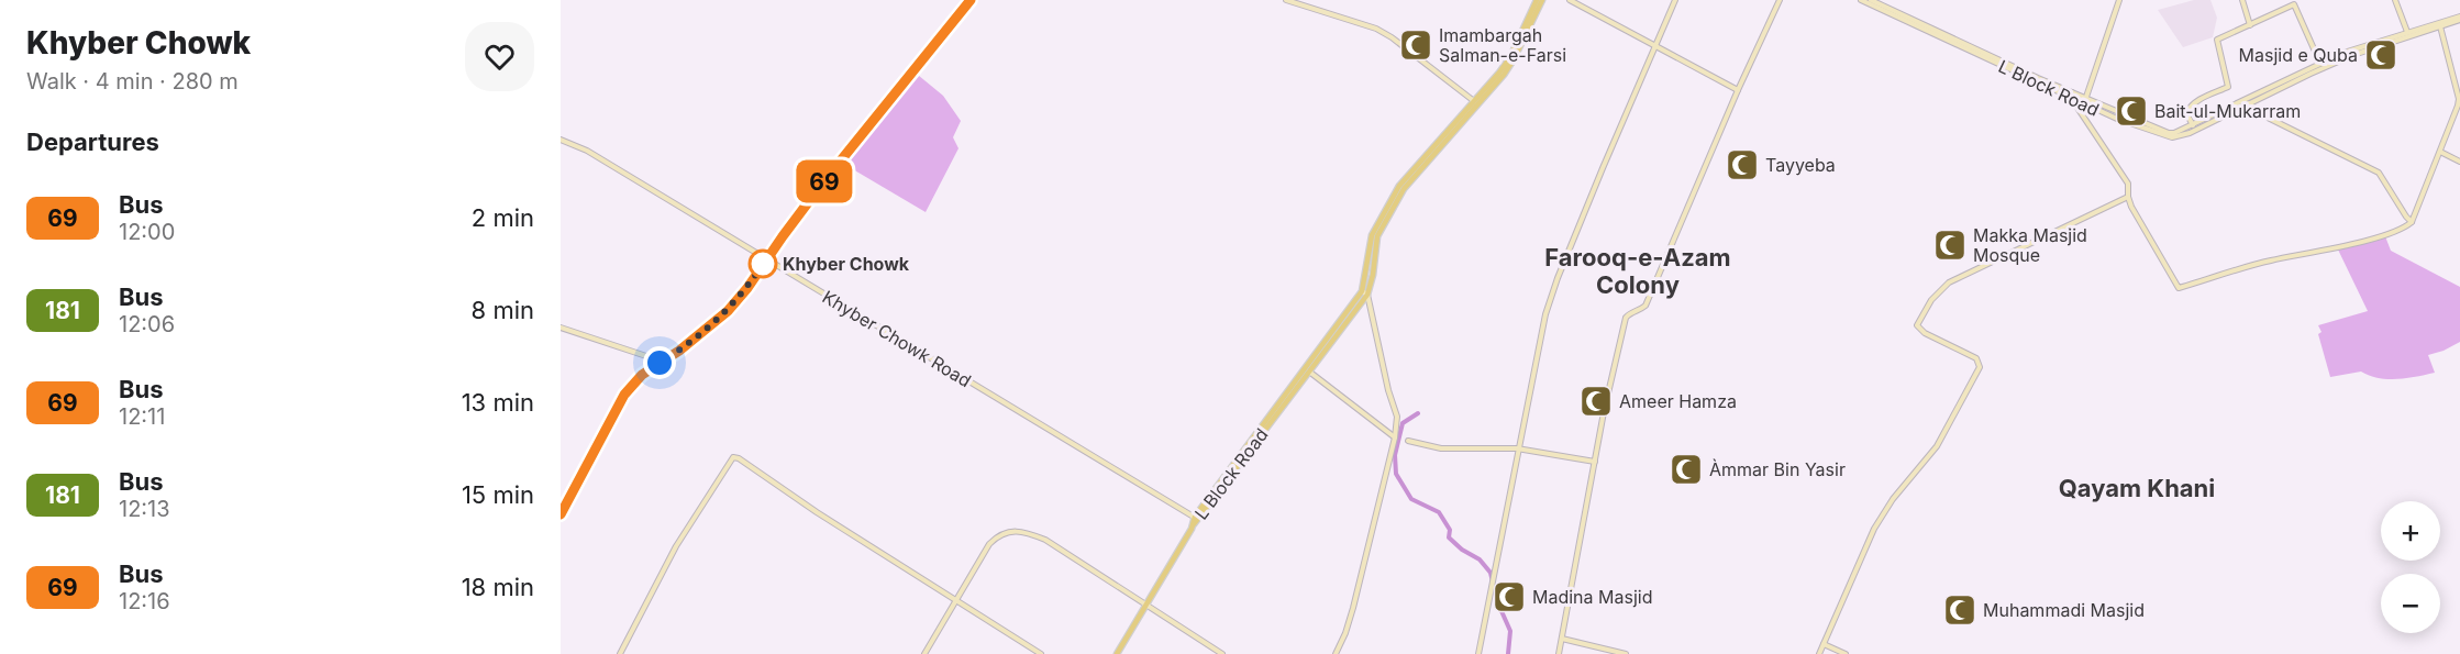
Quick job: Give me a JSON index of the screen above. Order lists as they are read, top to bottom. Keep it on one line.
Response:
{"streets":{"main road":["L Block Road"],"street":["Khyber Chowk Road"]},"crossings":[["L Block Road","Khyber Chowk Road"]],"districts":["Farooq-e-Azam Colony","Qayam Khani"],"places":{"mosque":["Imambargah Salman-e-Farsi","Masjid e Quba","Bait-ul-Mukarram","Tayyeba","Makka Masjid Mosque","Ameer Hamza","Àmmar Bin Yasir","Madina Masjid","Muhammadi Masjid"],"other":["Khyber Chowk"]},"lines":["bus line 69"],"page":{"heading":[["Khyber Chowk","Walk · 4 min · 280 m"],"Departures"],"on_map":"69","list":[{"mark":"69","name":"Bus","note":"12:00","value":"2 min"},{"mark":"181","name":"Bus","note":"12:06","value":"8 min"},{"mark":"69","name":"Bus","note":"12:11","value":"13 min"},{"mark":"181","name":"Bus","note":"12:13","value":"15 min"},{"mark":"69","name":"Bus","note":"12:16","value":"18 min"}],"map_buttons":["+","−"]}}
